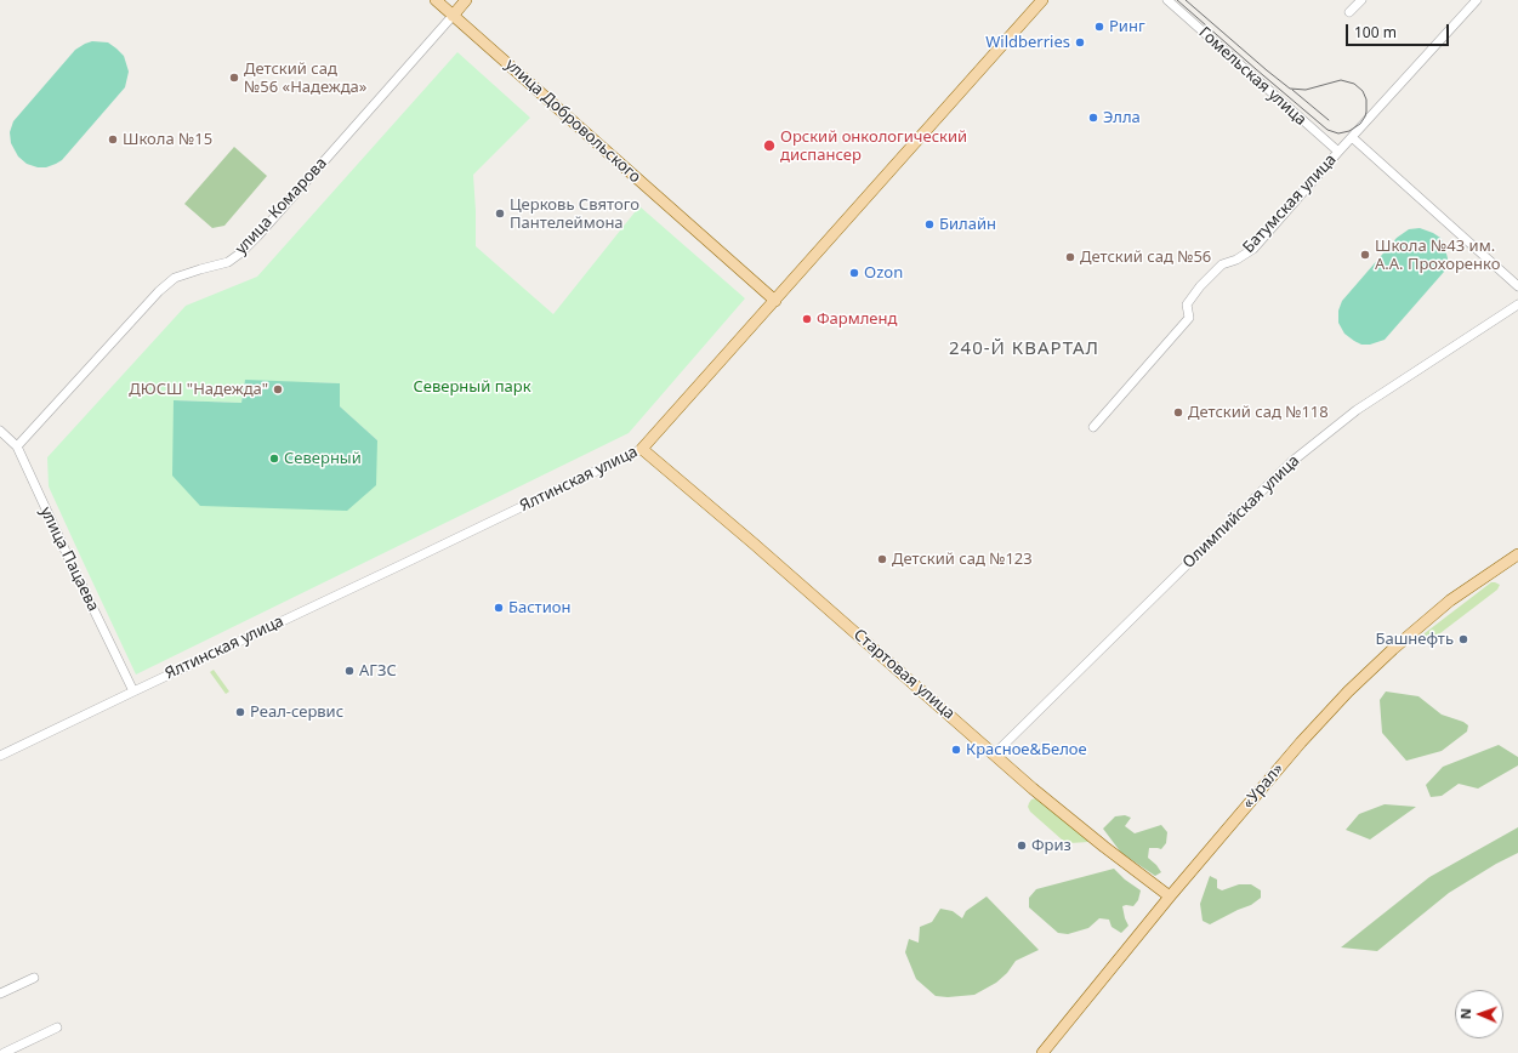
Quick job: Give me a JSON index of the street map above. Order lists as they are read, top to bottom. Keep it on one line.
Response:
{"streets":{"main road":["улица Добровольского","улица Комарова","Ялтинская улица","Стартовая улица","«Урал»"],"street":["Гомельская улица","Батумская улица","Олимпийская улица","улица Пацаева"]},"crossings":[["Гомельская улица","Батумская улица"],["улица Добровольского","улица Комарова"],["улица Добровольского","Ялтинская улица"],["улица Комарова","улица Пацаева"],["Ялтинская улица","улица Пацаева"],["Ялтинская улица","Стартовая улица"],["Олимпийская улица","Стартовая улица"],["Стартовая улица","«Урал»"]],"districts":["240-Й КВАРТАЛ"],"parks":["Северный парк"],"places":["Ринг","Wildberries","Детский сад №56 «Надежда»","Элла","Школа №15","Орский онкологический диспансер","Церковь Святого Пантелеймона","Билайн","Школа №43 им. А.А. Прохоренко","Детский сад №56","Ozon","Фармленд","ДЮСШ \"Надежда\"","Детский сад №118","Северный","Детский сад №123","Бастион","Башнефть","АГЗС","Реал-сервис","Красное&Белое","Фриз"],"scale_bar":"100 m","north":"left"}
